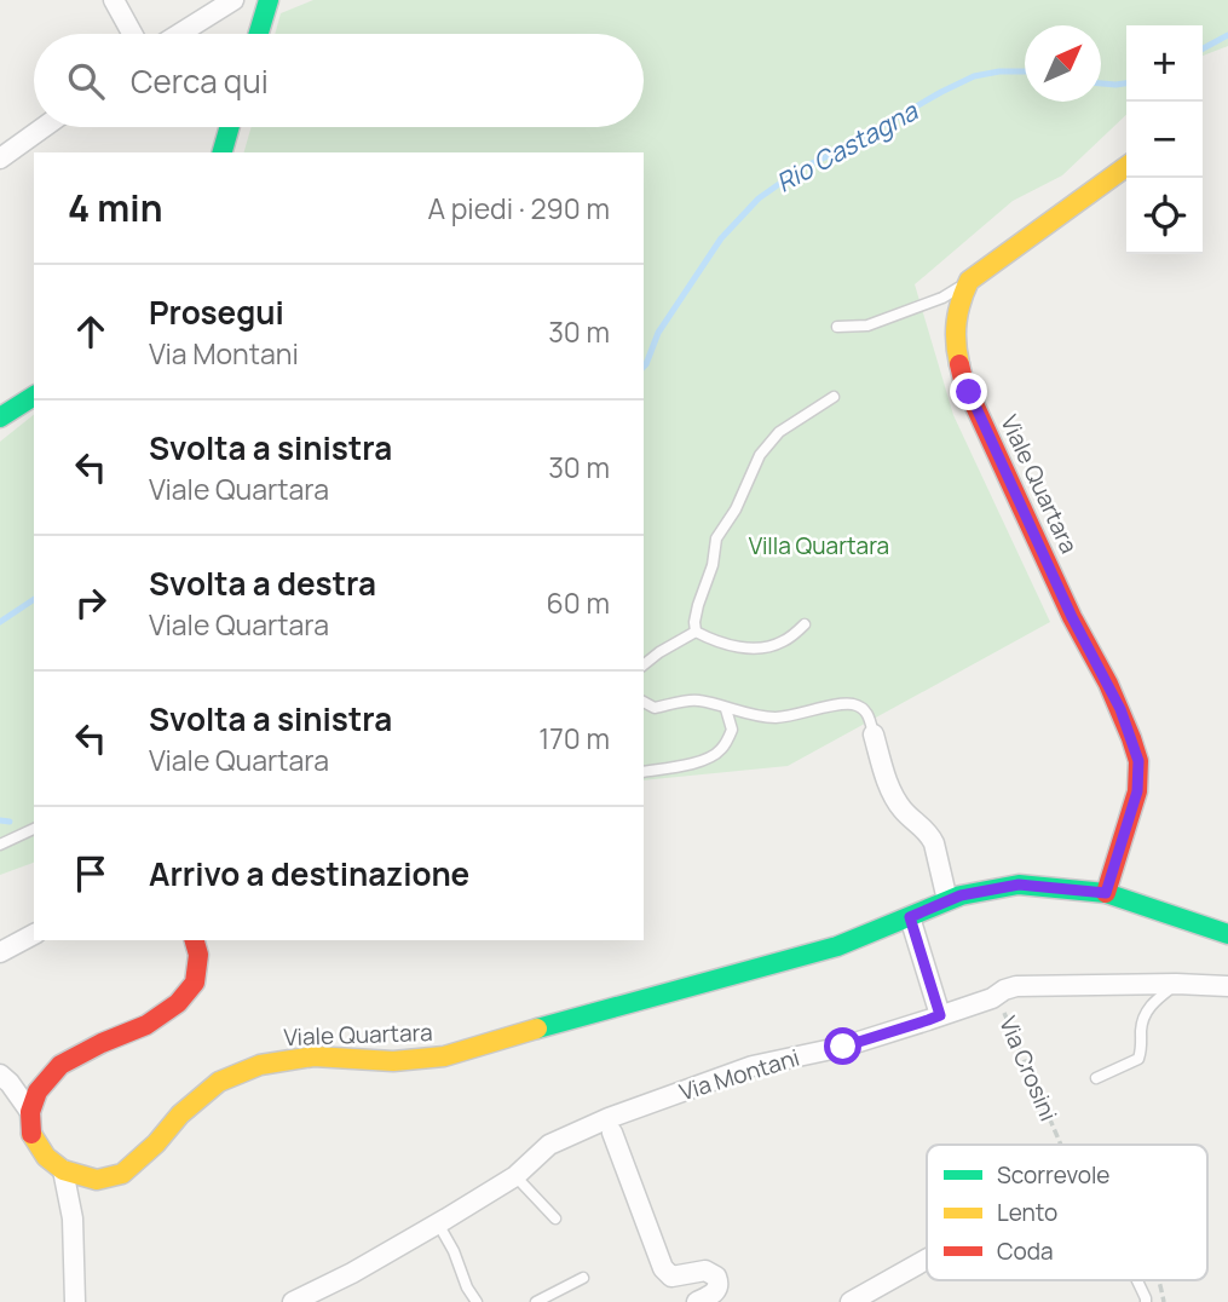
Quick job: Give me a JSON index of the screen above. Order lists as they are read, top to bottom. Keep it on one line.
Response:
{"streets":{"street":["Viale Quartara","Via Montani"],"path":["Via Crosini"]},"crossings":[["Via Crosini","Via Montani"]],"water":["Rio Castagna"],"parks":["Villa Quartara"],"legend":["Scorrevole","Lento","Coda"],"north":"top right","page":{"map_buttons":["+","−"],"search":"Cerca qui","heading":["4 min","A piedi · 290 m"],"list":[["Prosegui","Via Montani","30 m"],["Svolta a sinistra","Viale Quartara","30 m"],["Svolta a destra","Viale Quartara","60 m"],["Svolta a sinistra","Viale Quartara","170 m"],"Arrivo a destinazione"]}}
